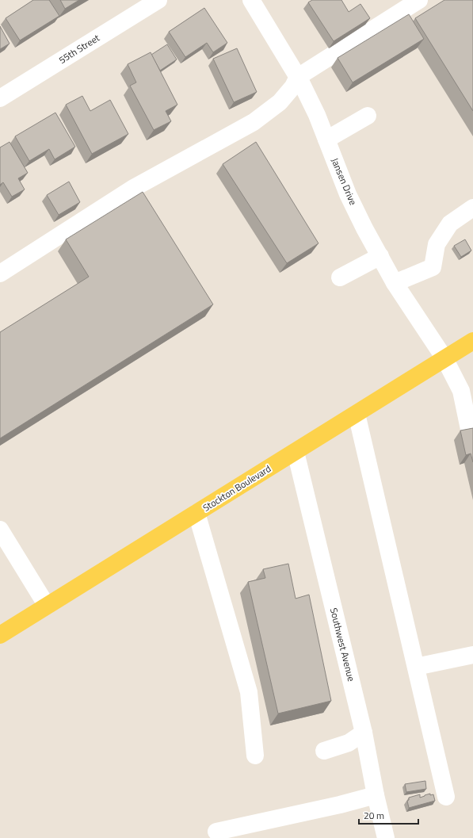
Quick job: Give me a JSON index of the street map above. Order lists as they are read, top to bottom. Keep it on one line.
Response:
{"streets":{"main road":["Stockton Boulevard"],"street":["55th Street","Jansen Drive","Southwest Avenue"]},"crossings":[["Jansen Drive","Stockton Boulevard"],["Stockton Boulevard","Southwest Avenue"]],"scale_bar":"20 m"}
